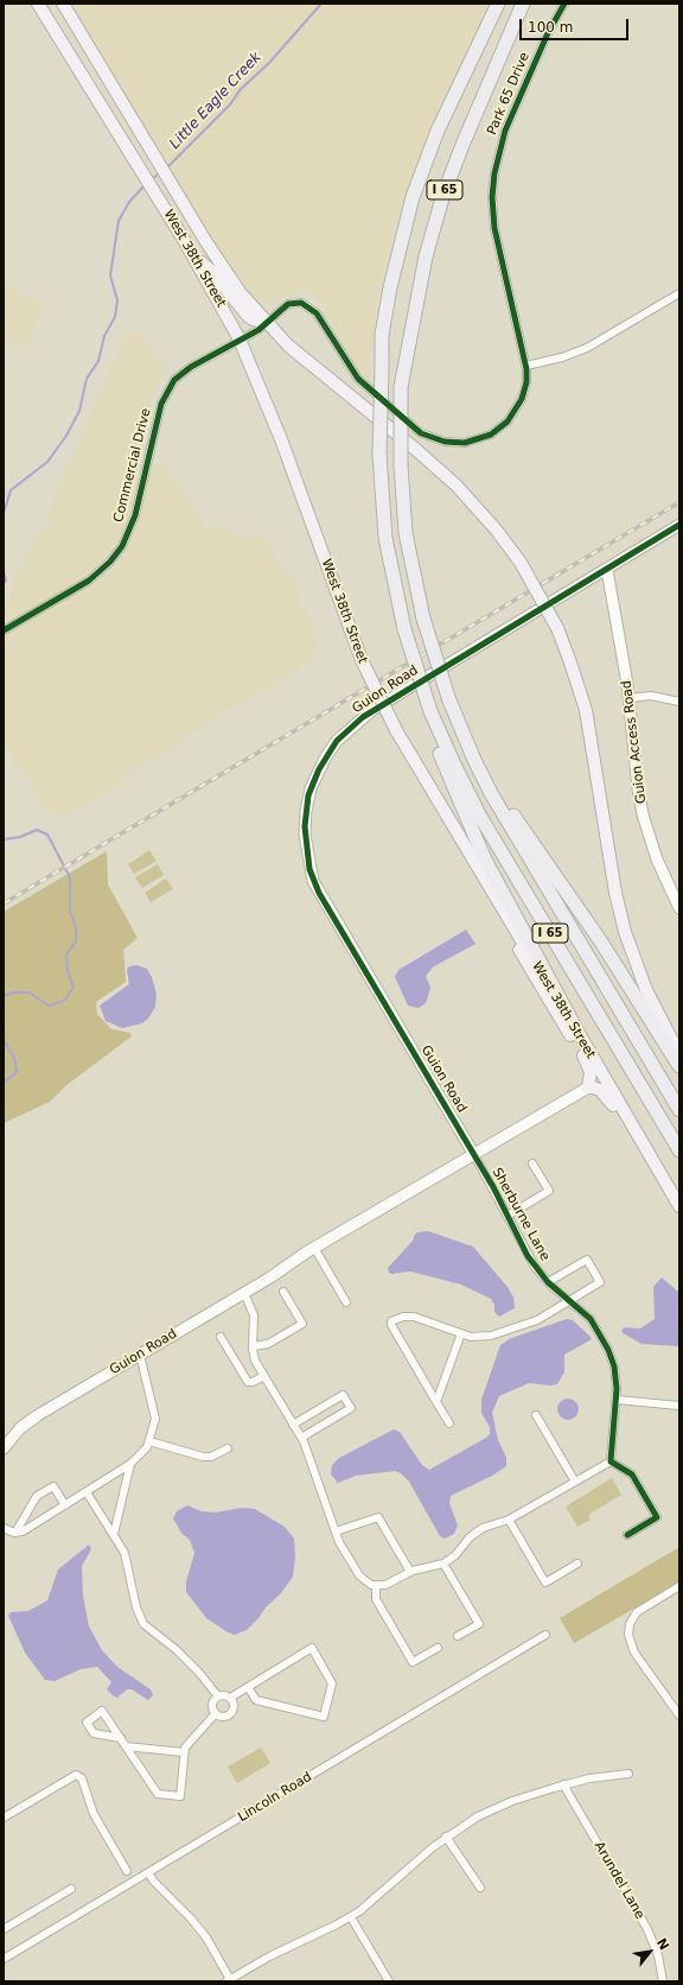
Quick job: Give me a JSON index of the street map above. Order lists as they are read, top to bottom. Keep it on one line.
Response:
{"streets":{"highway":["I 65"],"main road":["West 38th Street"],"street":["Park 65 Drive","Commercial Drive","Guion Road","Guion Access Road","Sherburne Lane","Lincoln Road","Arundel Lane"]},"crossings":[["Park 65 Drive","West 38th Street"],["Park 65 Drive","Commercial Drive"],["West 38th Street","Commercial Drive"],["Guion Road","Guion Access Road"],["Guion Road","Sherburne Lane"]],"water":["Little Eagle Creek"],"scale_bar":"100 m","north":"top right"}
